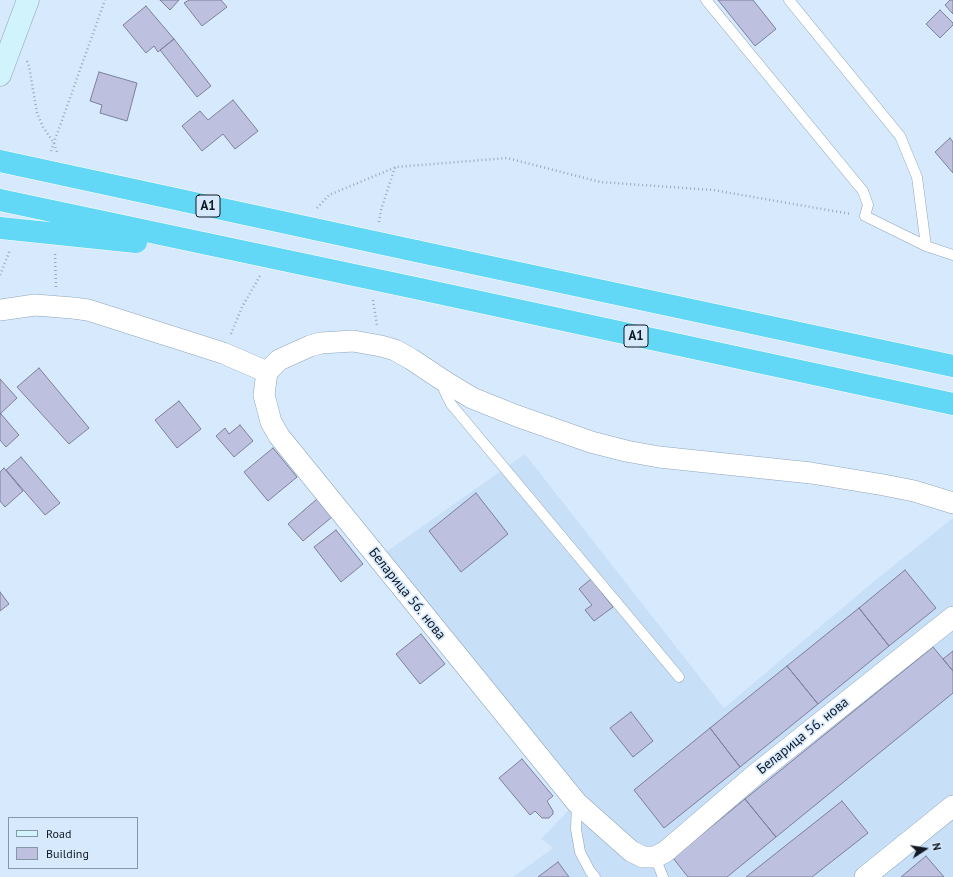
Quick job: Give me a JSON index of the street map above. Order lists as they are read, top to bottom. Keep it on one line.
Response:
{"streets":{"highway":["A1"],"street":["Беларица 56. нова"]},"legend":["Road","Building"],"north":"right"}
